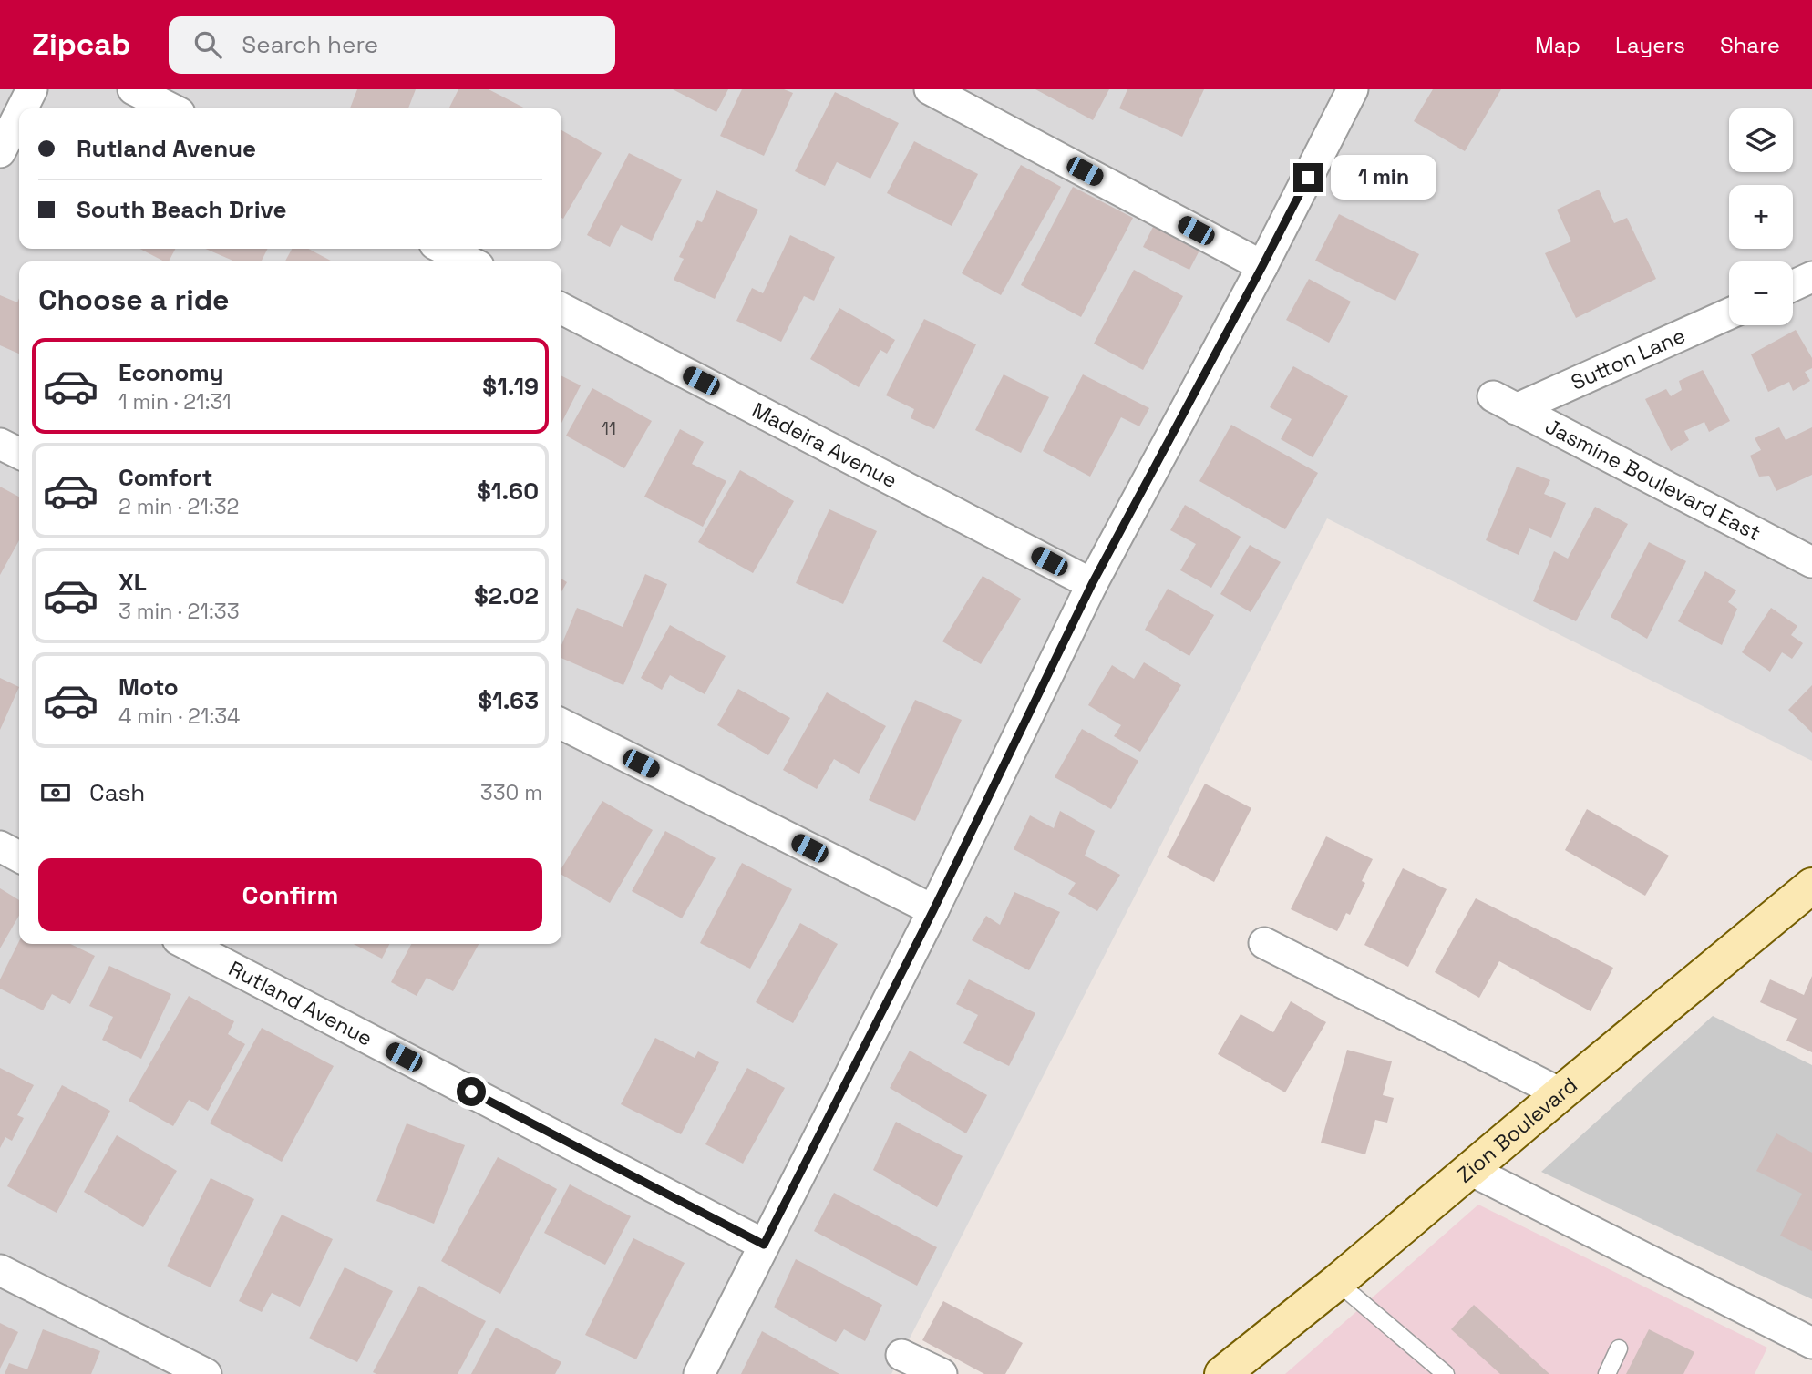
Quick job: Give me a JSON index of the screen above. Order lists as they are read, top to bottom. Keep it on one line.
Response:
{"streets":{"main road":["Zion Boulevard"],"street":["Sutton Lane","Madeira Avenue","Jasmine Boulevard East","Rutland Avenue"]},"crossings":[["Sutton Lane","Jasmine Boulevard East"]],"house_numbers":["11"],"page":{"header":"Zipcab","search":"Search here","nav":["Map","Layers","Share"],"map_buttons":["+","−"],"banner":["Rutland Avenue","South Beach Drive"],"bubble":"1 min","heading":"Choose a ride","list":[{"name":"Economy","note":"1 min · 21:31","value":"$1.19"},{"name":"Comfort","note":"2 min · 21:32","value":"$1.60"},{"name":"XL","note":"3 min · 21:33","value":"$2.02"},{"name":"Moto","note":"4 min · 21:34","value":"$1.63"}],"pay":["Cash","330 m"],"buttons":"Confirm"}}
